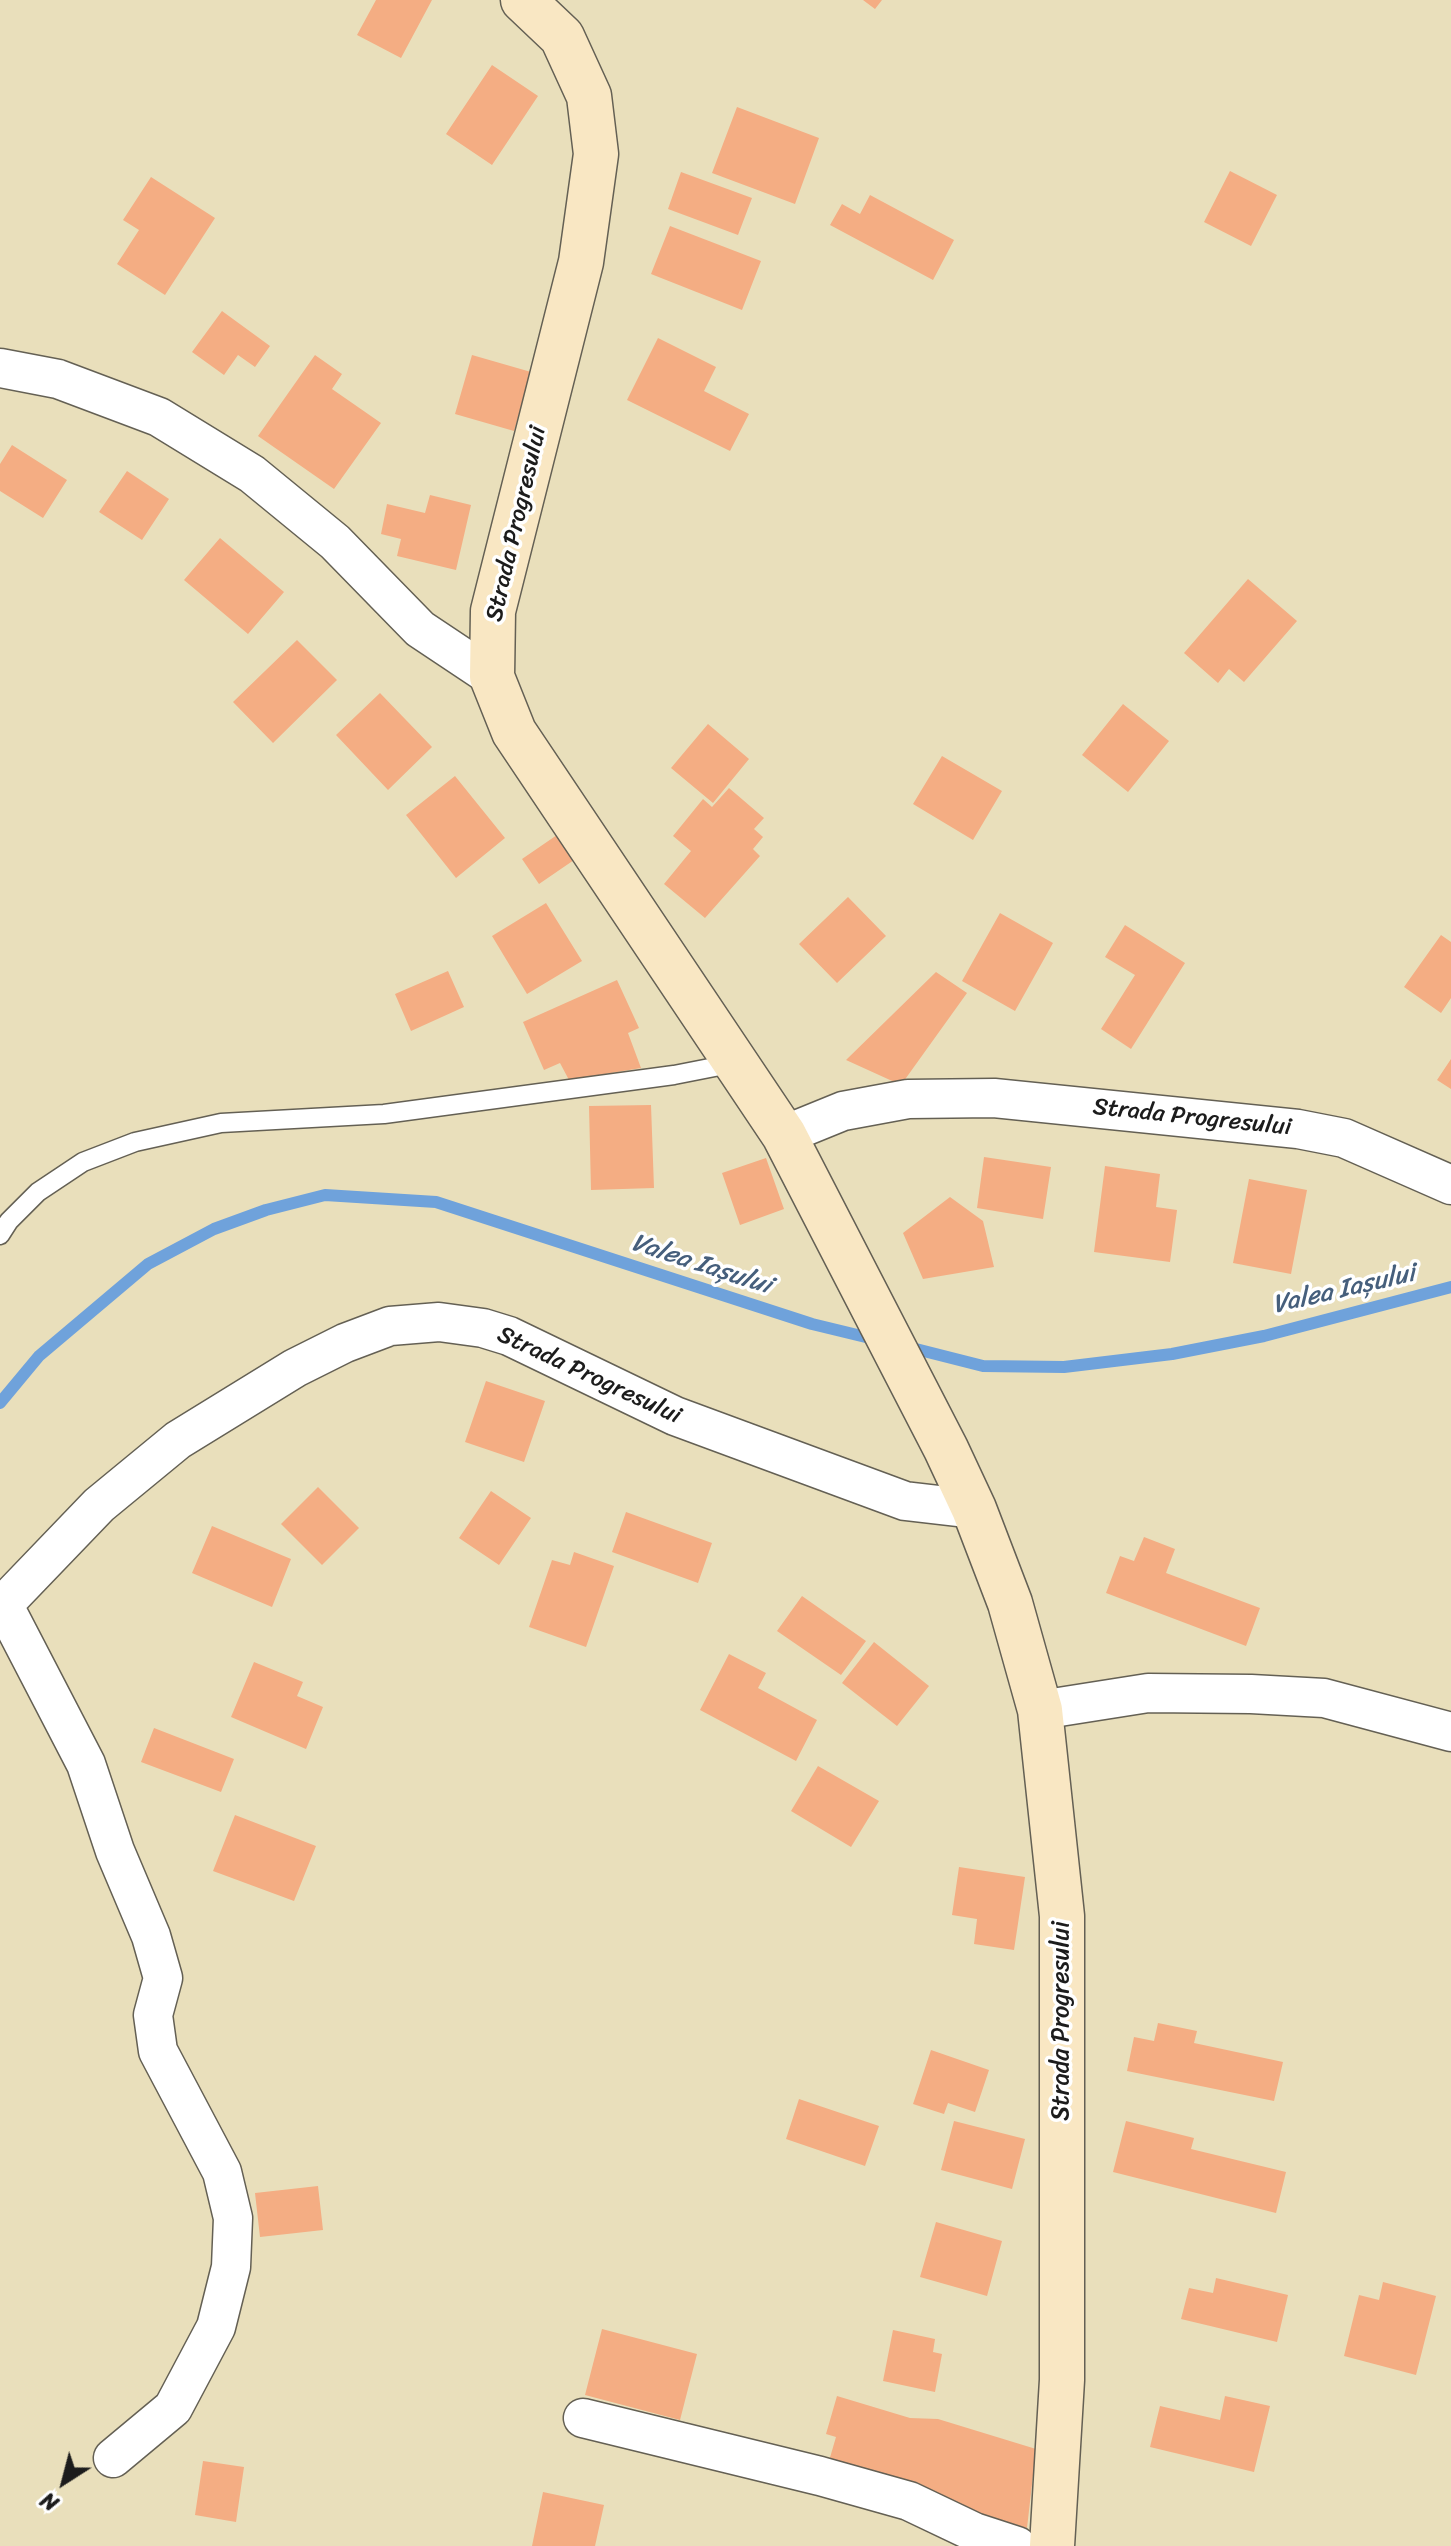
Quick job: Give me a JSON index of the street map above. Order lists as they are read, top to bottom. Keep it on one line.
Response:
{"streets":{"street":["Strada Progresului"]},"water":["Valea Iașului"],"north":"bottom left"}
